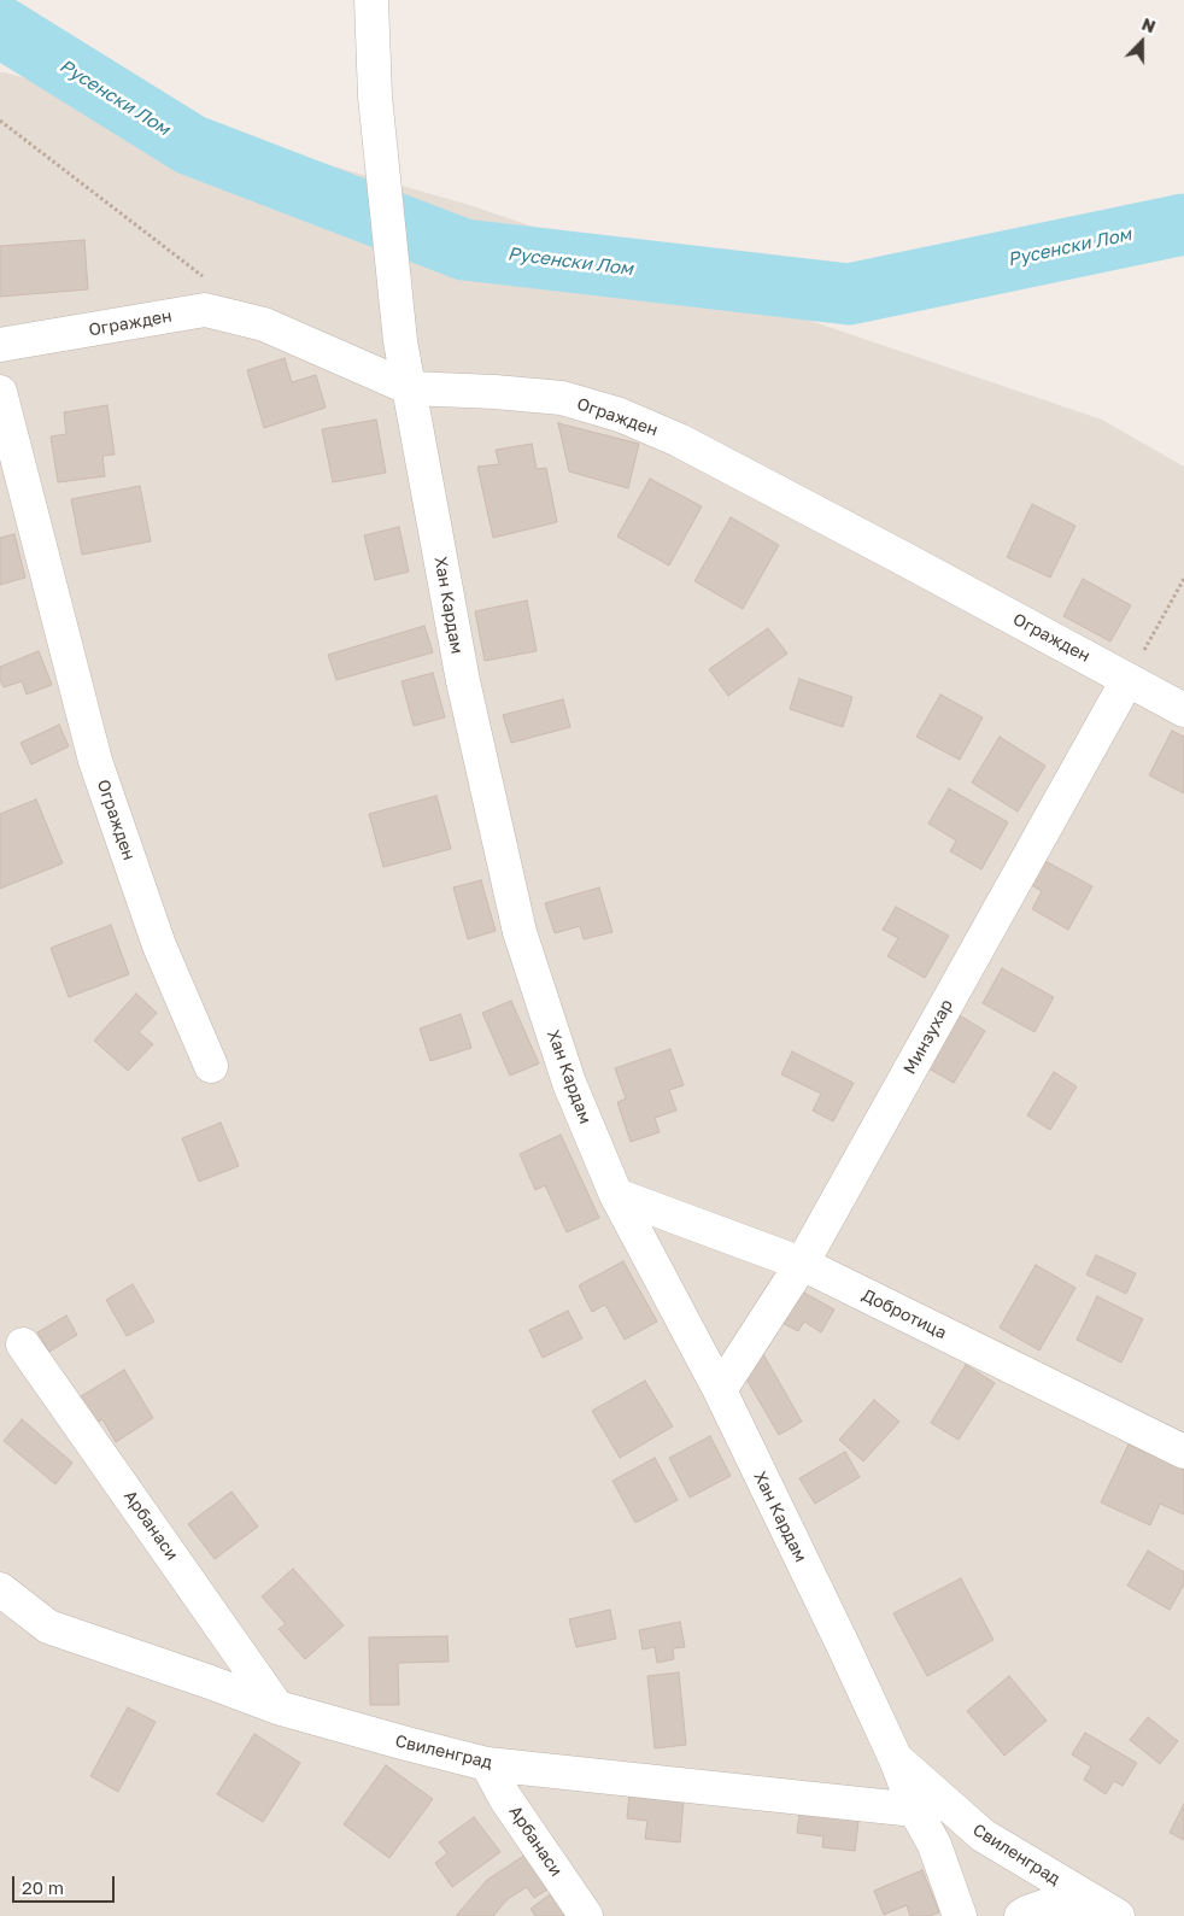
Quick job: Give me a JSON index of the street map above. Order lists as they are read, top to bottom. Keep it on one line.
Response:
{"streets":{"street":["Огражден","Хан Кардам","Минзухар","Добротица","Арбанаси","Свиленград"]},"crossings":[["Огражден","Хан Кардам"],["Огражден","Минзухар"],["Хан Кардам","Минзухар"],["Хан Кардам","Добротица"],["Хан Кардам","Свиленград"],["Минзухар","Добротица"],["Арбанаси","Свиленград"]],"water":["Русенски Лом"],"scale_bar":"20 m","north":"top"}
